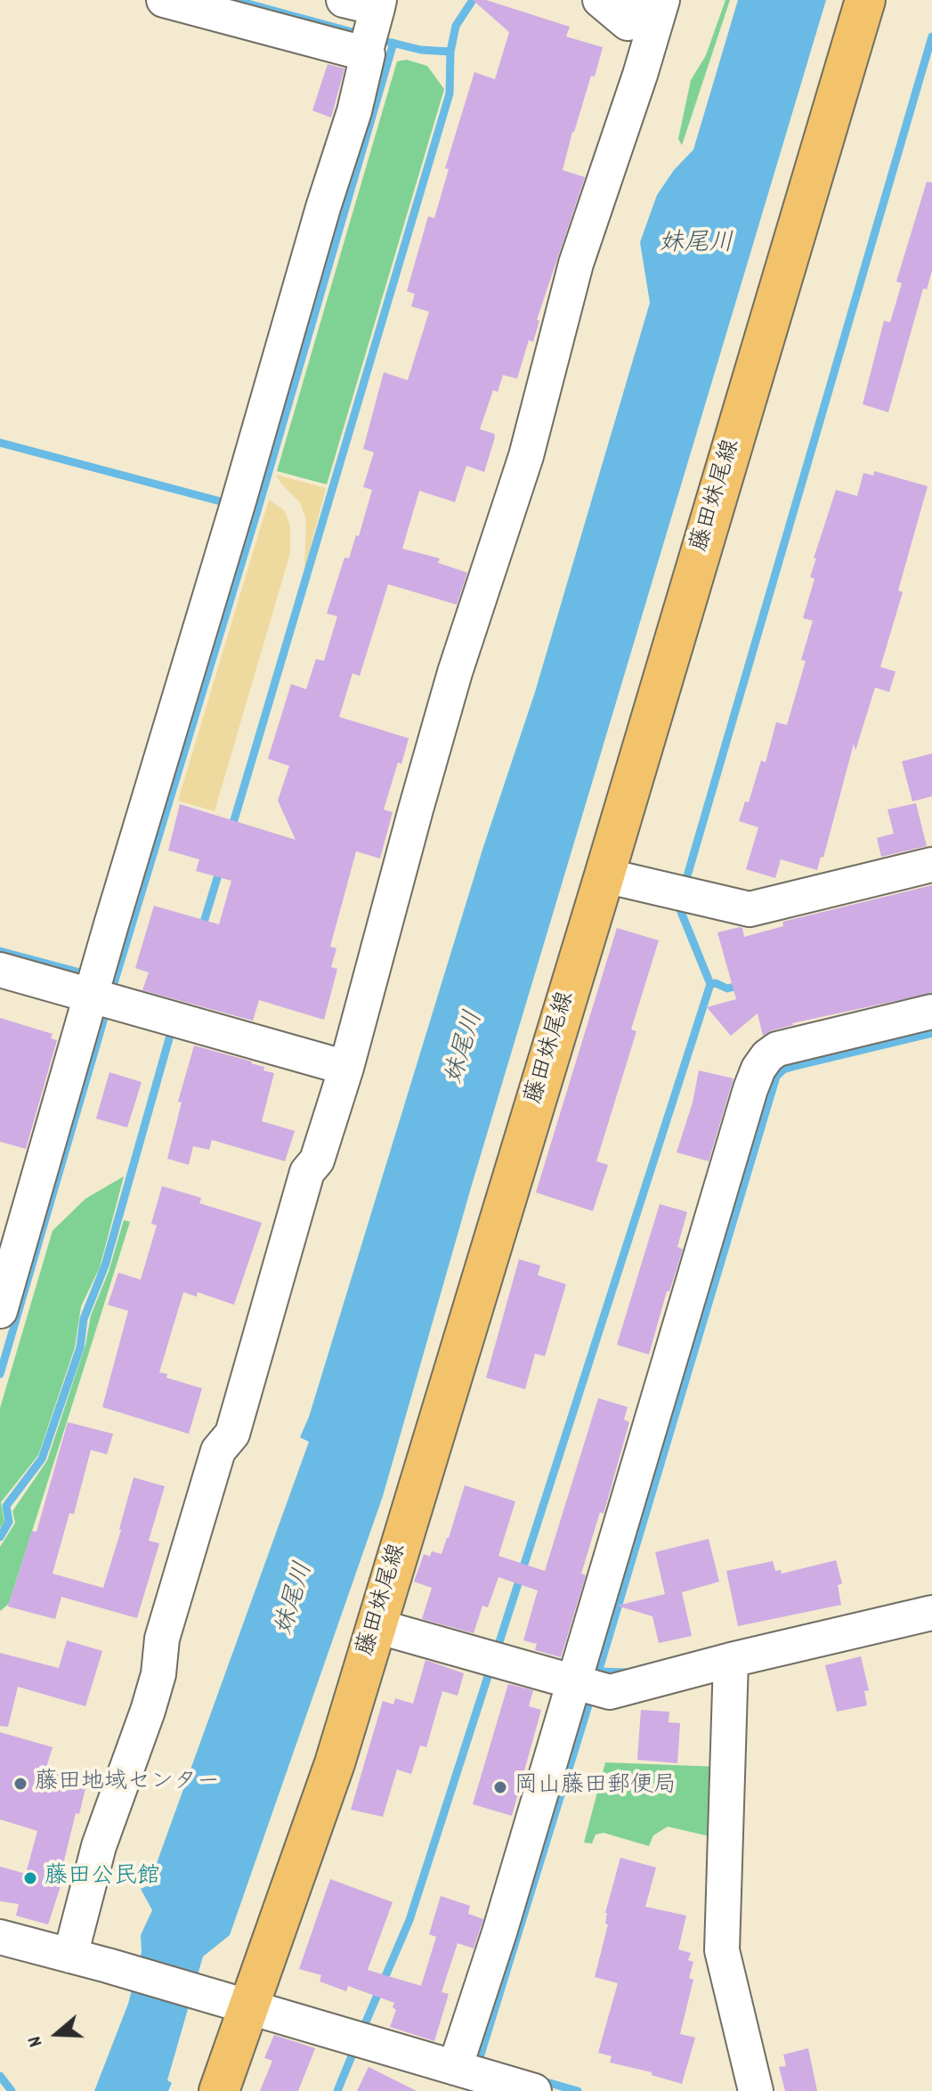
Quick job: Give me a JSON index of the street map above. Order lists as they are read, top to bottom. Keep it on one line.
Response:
{"streets":{"main road":["藤田妹尾線"]},"water":["妹尾川"],"places":["藤田地域センター","岡山藤田郵便局","藤田公民館"],"north":"left"}
